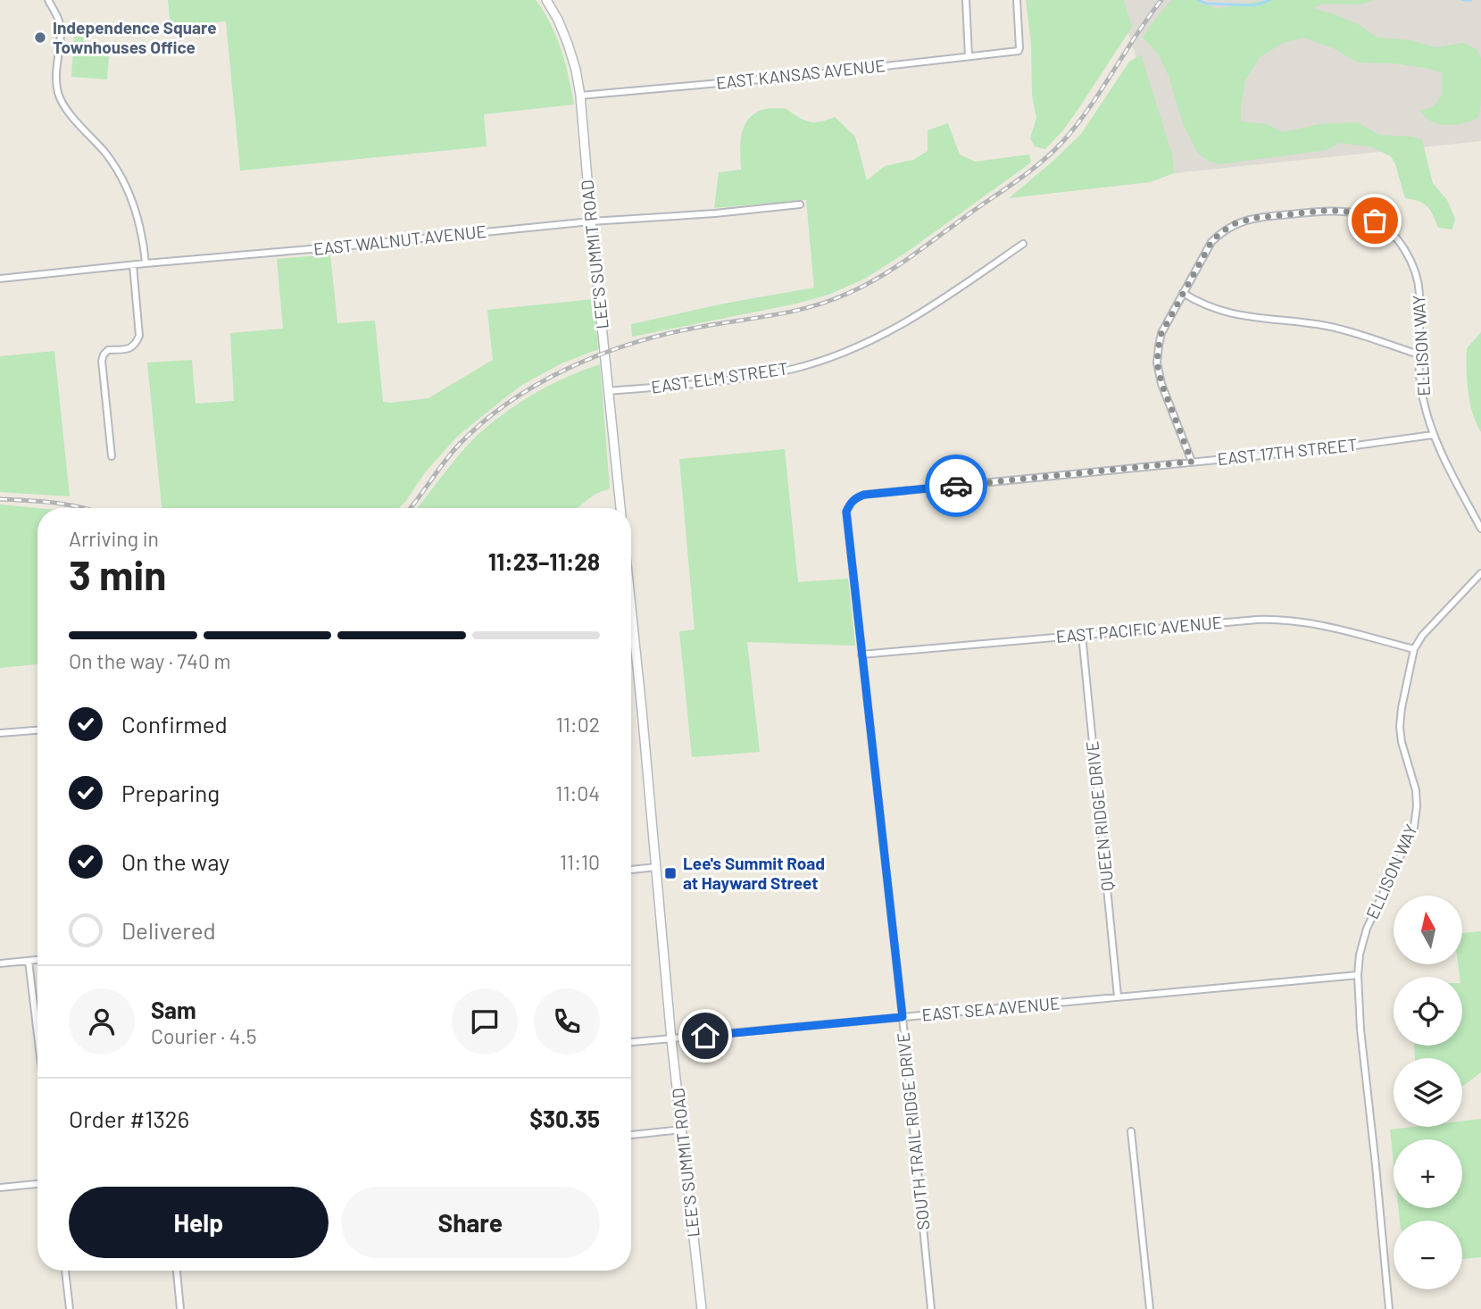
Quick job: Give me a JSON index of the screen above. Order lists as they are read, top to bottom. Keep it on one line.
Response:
{"streets":{"main road":["LEE'S SUMMIT ROAD"],"street":["EAST KANSAS AVENUE","EAST WALNUT AVENUE","ELLISON WAY","EAST ELM STREET","EAST 17TH STREET","EAST PACIFIC AVENUE","QUEEN RIDGE DRIVE","EAST SEA AVENUE","SOUTH TRAIL RIDGE DRIVE"]},"crossings":[["EAST KANSAS AVENUE","LEE'S SUMMIT ROAD"],["EAST WALNUT AVENUE","LEE'S SUMMIT ROAD"],["LEE'S SUMMIT ROAD","EAST ELM STREET"],["LEE'S SUMMIT ROAD","EAST SEA AVENUE"],["ELLISON WAY","EAST 17TH STREET"],["ELLISON WAY","EAST PACIFIC AVENUE"],["ELLISON WAY","EAST SEA AVENUE"],["EAST 17TH STREET","SOUTH TRAIL RIDGE DRIVE"],["EAST PACIFIC AVENUE","QUEEN RIDGE DRIVE"],["EAST PACIFIC AVENUE","SOUTH TRAIL RIDGE DRIVE"],["QUEEN RIDGE DRIVE","EAST SEA AVENUE"],["EAST SEA AVENUE","SOUTH TRAIL RIDGE DRIVE"]],"places":{"other":["Independence Square Townhouses Office"],"transit":["Lee's Summit Road at Hayward Street"]},"north":"top","page":{"heading":["3 min","Arriving in","11:23–11:28"],"panel":["Sam","Courier · 4.5","Order #1326","$30.35"],"bar":"On the way · 740 m","list":[["Confirmed","11:02"],["Preparing","11:04"],["On the way","11:10"],"Delivered"],"map_buttons":["+","−"],"buttons":["Help","Share"]}}
